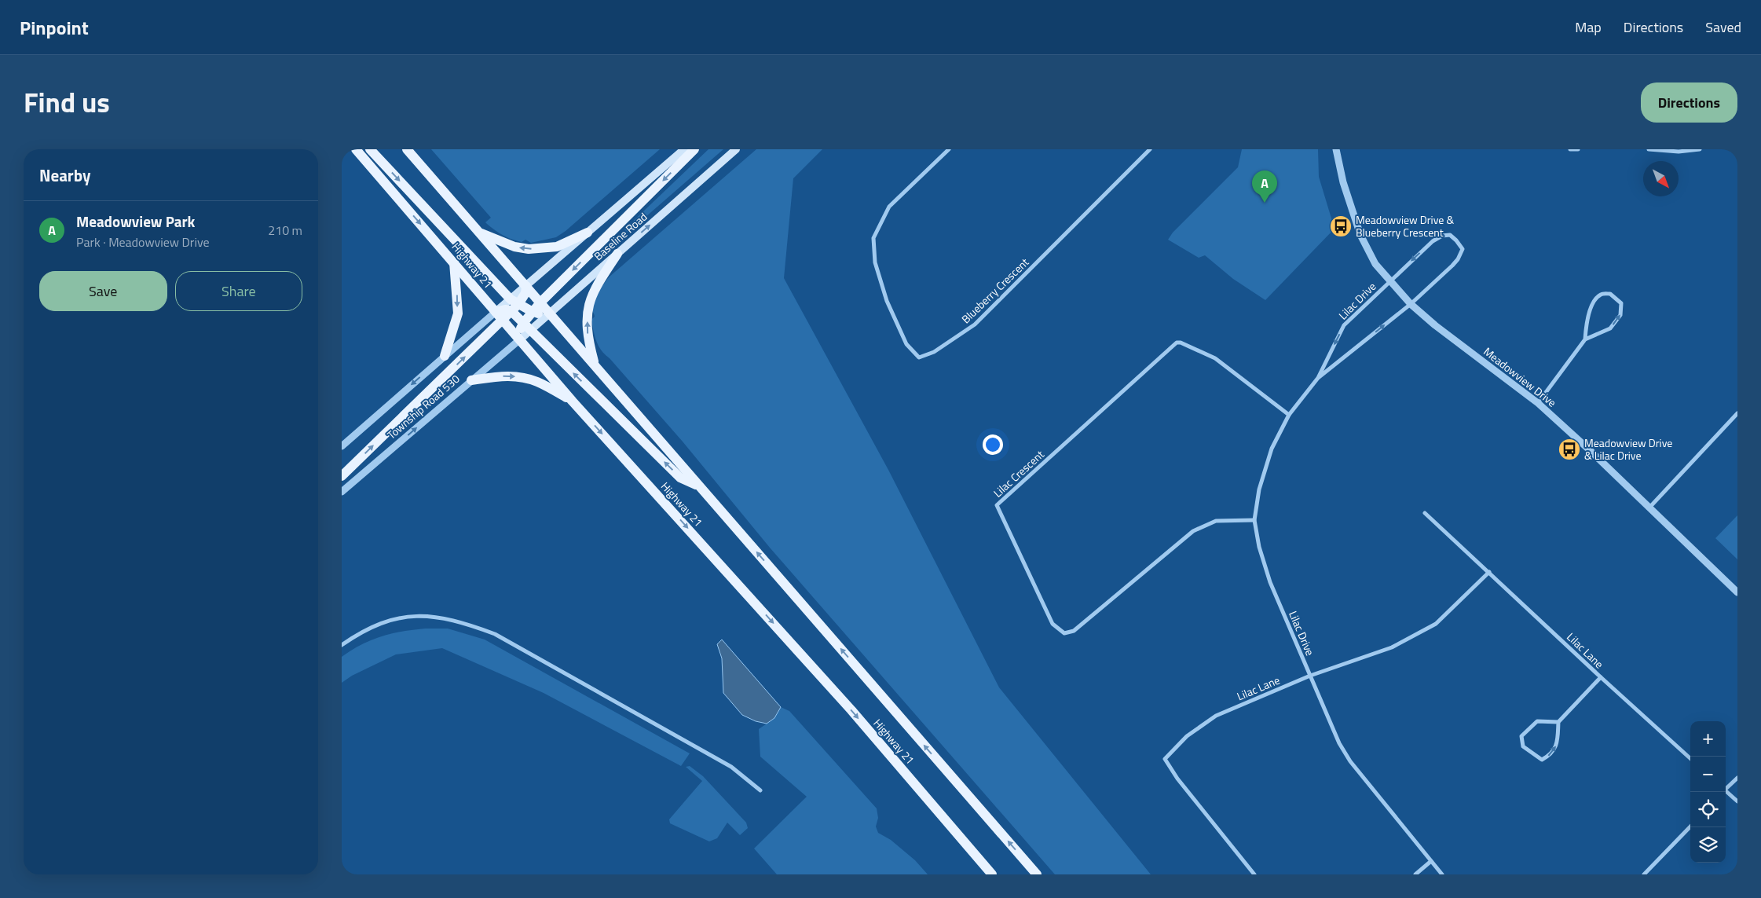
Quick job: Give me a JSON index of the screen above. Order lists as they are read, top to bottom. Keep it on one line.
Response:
{"streets":{"main road":["Baseline Road","Highway 21"],"street":["Blueberry Crescent","Lilac Drive","Meadowview Drive","Township Road 530","Lilac Crescent","Lilac Lane"]},"crossings":[["Baseline Road","Highway 21"],["Highway 21","Township Road 530"],["Lilac Drive","Meadowview Drive"],["Lilac Drive","Lilac Crescent"],["Lilac Drive","Lilac Lane"]],"places":{"bus stop":["Meadowview Drive & Blueberry Crescent","Meadowview Drive & Lilac Drive"]},"north":"bottom right","page":{"header":"Pinpoint","nav":["Map","Directions","Saved"],"title":"Find us","buttons":["Directions",["Save","Share"]],"heading":"Nearby","pins":"A","list":[{"mark":"A","name":"Meadowview Park","note":"Park · Meadowview Drive","value":"210 m"}],"map_buttons":["+","−"]}}
